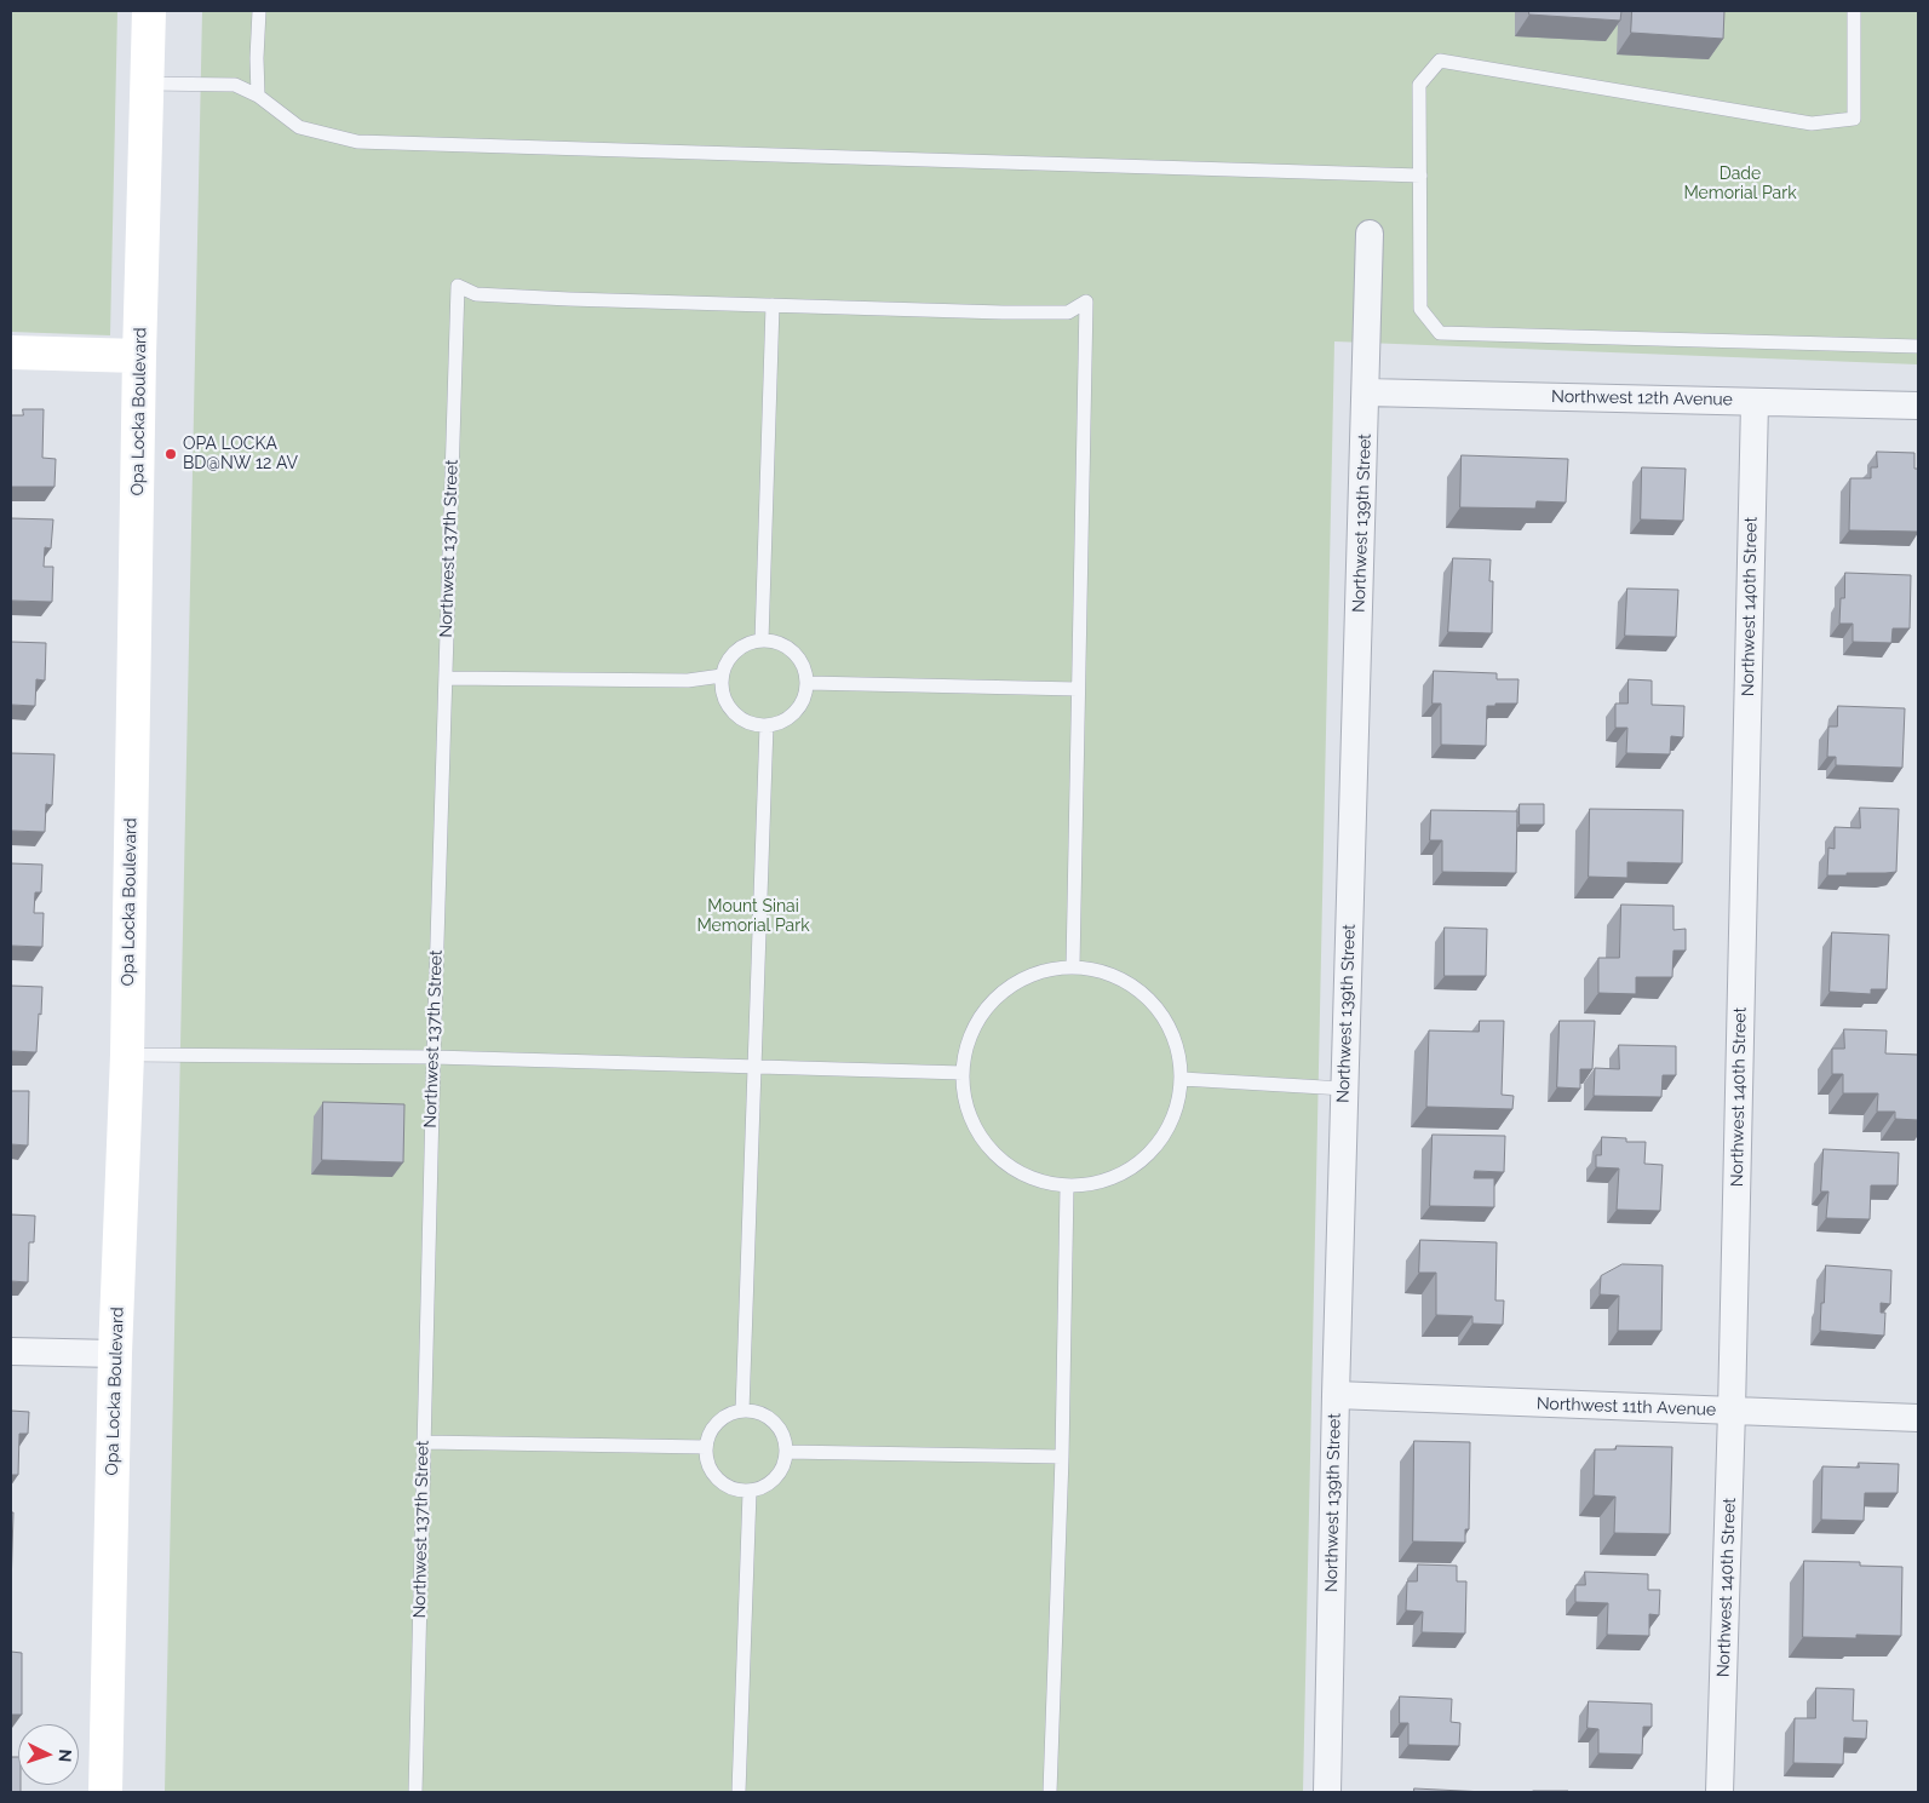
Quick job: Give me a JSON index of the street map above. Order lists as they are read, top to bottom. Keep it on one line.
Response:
{"streets":{"main road":["Opa Locka Boulevard"],"street":["Northwest 12th Avenue","Northwest 139th Street","Northwest 140th Street","Northwest 11th Avenue"],"lane":["Northwest 137th Street"]},"crossings":[["Northwest 12th Avenue","Northwest 139th Street"],["Northwest 12th Avenue","Northwest 140th Street"],["Northwest 139th Street","Northwest 11th Avenue"],["Northwest 140th Street","Northwest 11th Avenue"]],"parks":["Dade Memorial Park","Mount Sinai Memorial Park"],"places":["OPA LOCKA BD@NW 12 AV"],"north":"right"}
